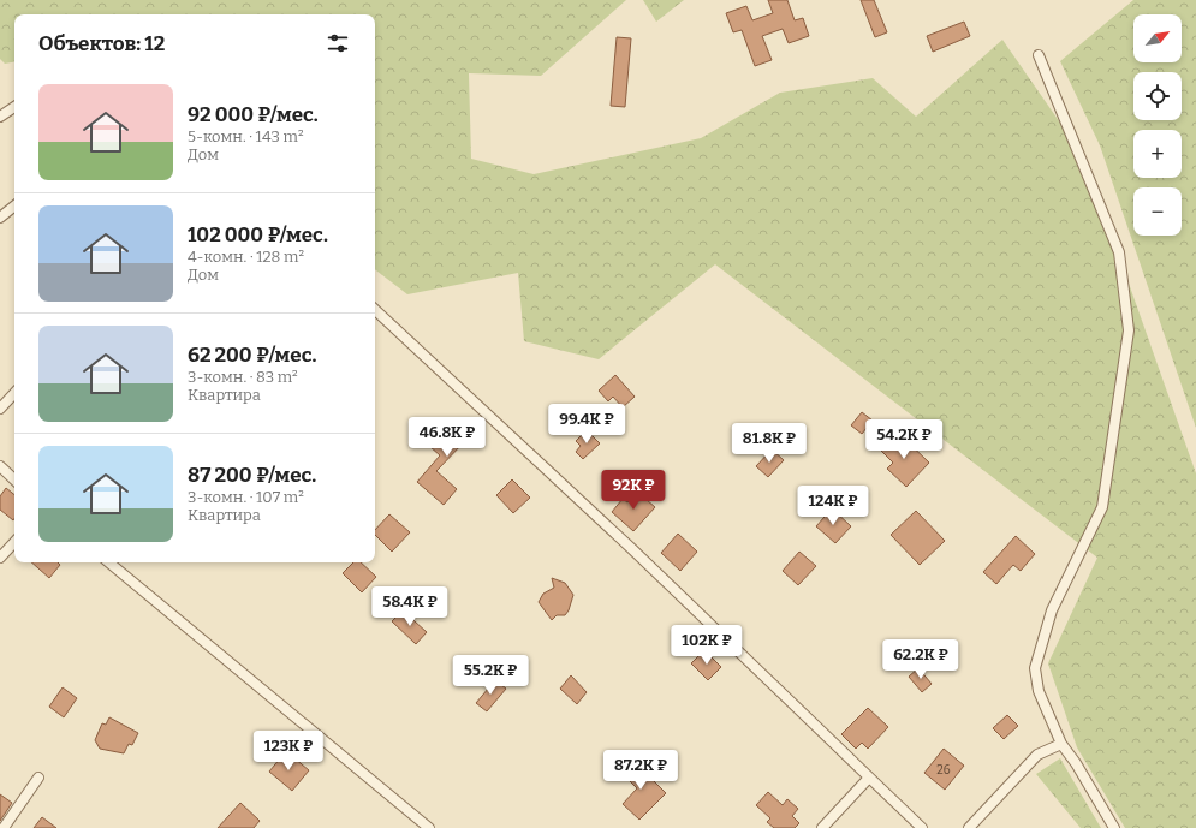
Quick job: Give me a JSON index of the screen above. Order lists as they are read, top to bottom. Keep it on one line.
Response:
{"house_numbers":["26"],"north":"top right","page":{"map_buttons":["+","−"],"heading":"Объектов: 12","list":[{"name":"92 000 ₽/мес.","note":"5-комн. · 143 m² · Дом"},{"name":"102 000 ₽/мес.","note":"4-комн. · 128 m² · Дом"},{"name":"62 200 ₽/мес.","note":"3-комн. · 83 m² · Квартира"},{"name":"87 200 ₽/мес.","note":"3-комн. · 107 m² · Квартира"}],"price":["99.4K ₽","46.8K ₽","54.2K ₽","81.8K ₽","92K ₽","124K ₽","58.4K ₽","102K ₽","62.2K ₽","55.2K ₽","123K ₽","87.2K ₽"]}}
